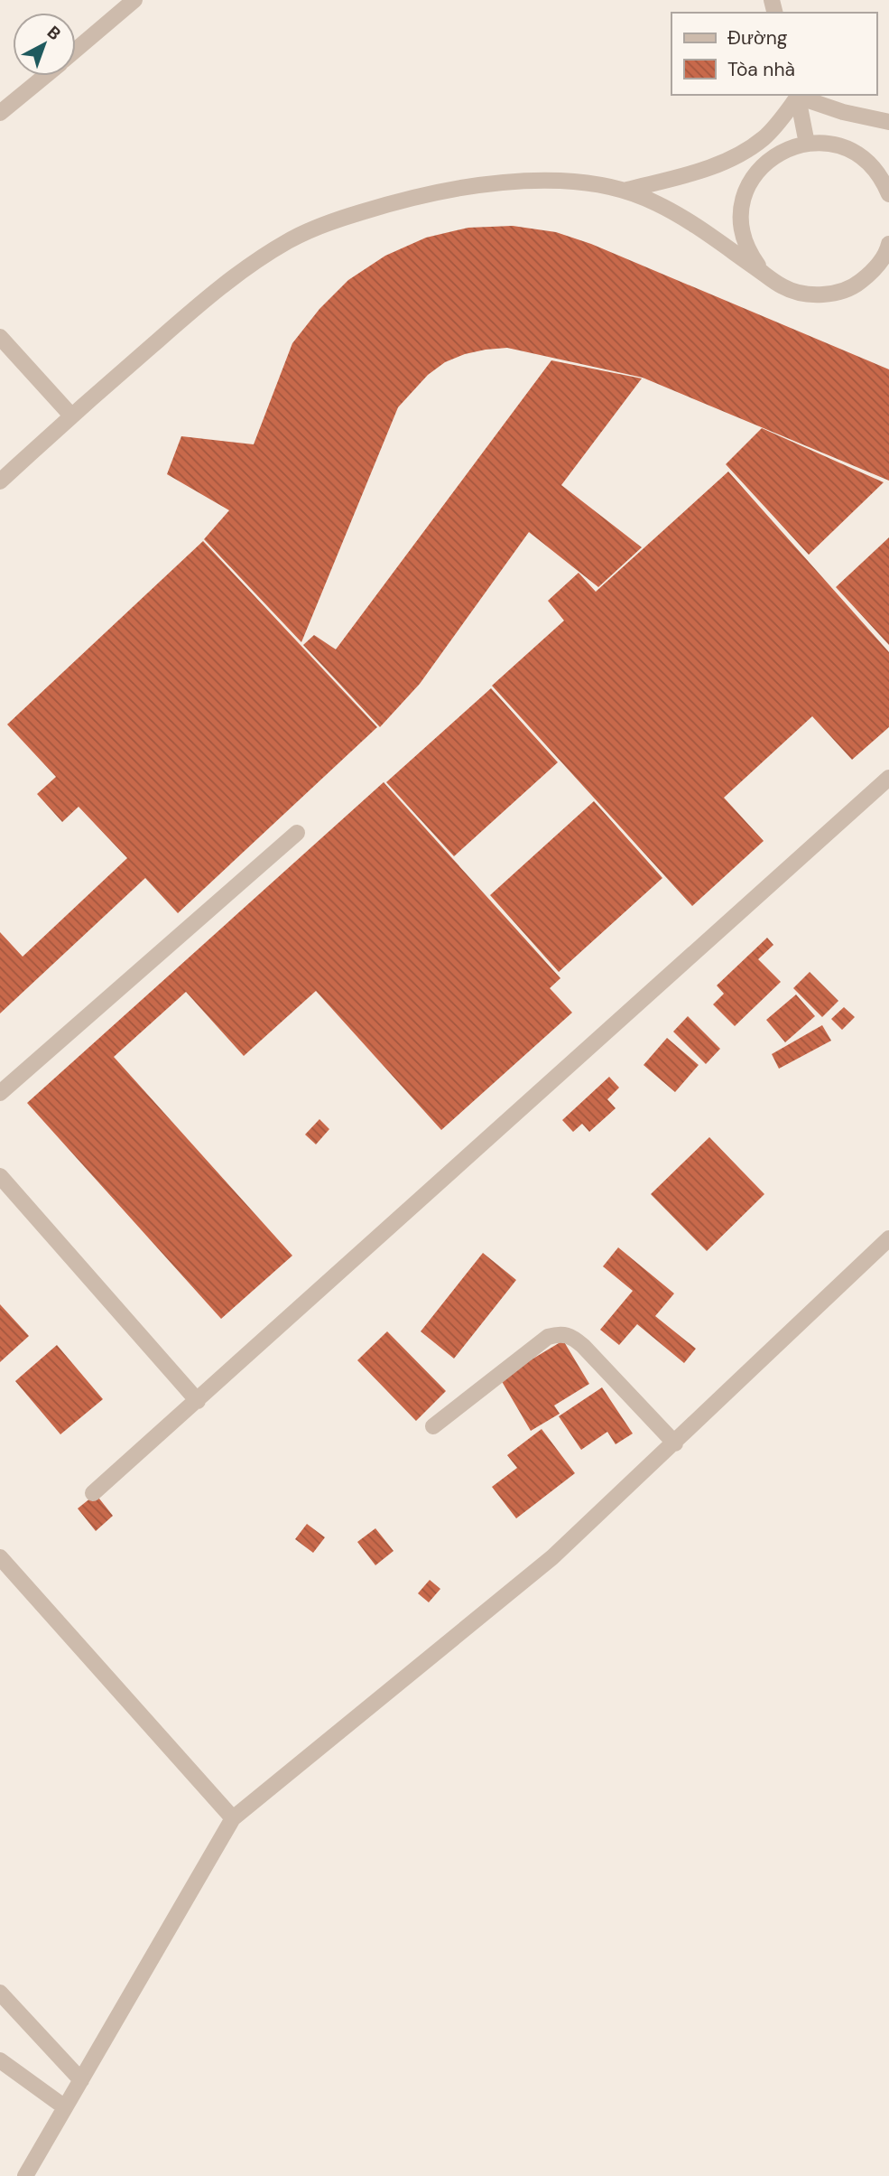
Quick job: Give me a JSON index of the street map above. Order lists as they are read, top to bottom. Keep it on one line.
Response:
{"legend":["Đường","Tòa nhà"],"north":"top right"}
